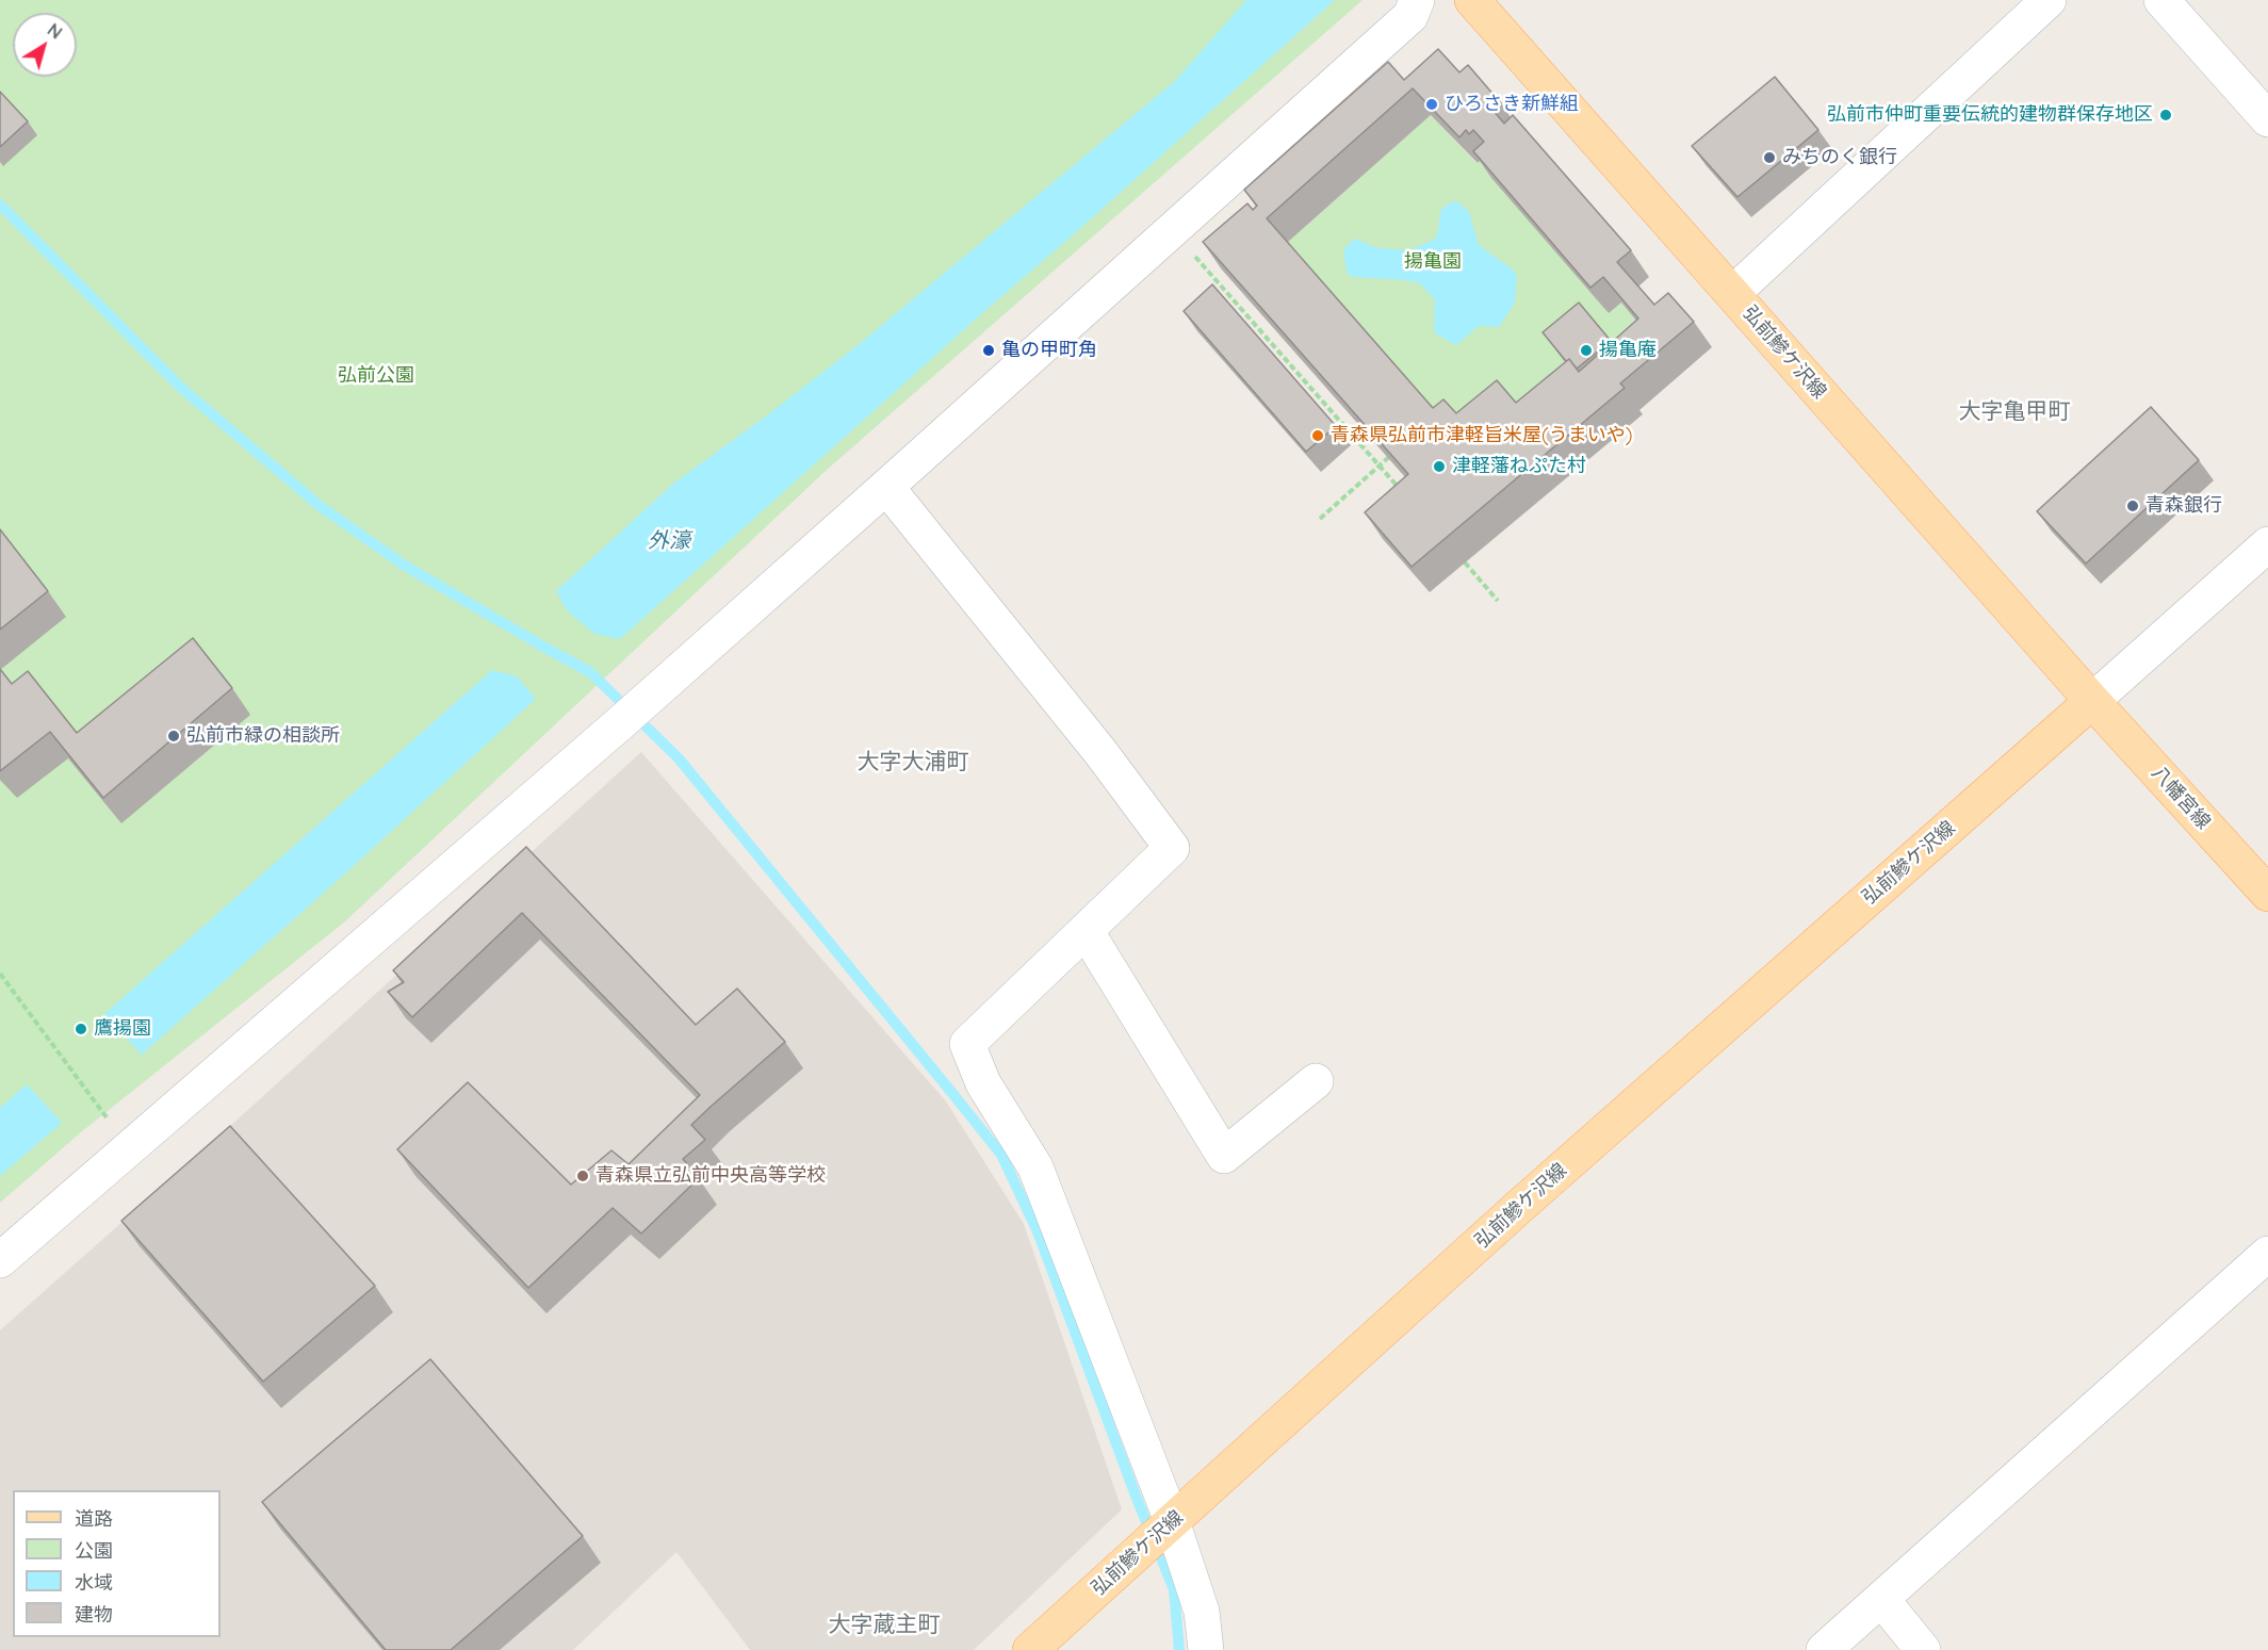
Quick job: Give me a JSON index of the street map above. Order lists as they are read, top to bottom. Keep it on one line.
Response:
{"streets":{"main road":["弘前鰺ケ沢線","八幡宮線"]},"crossings":[["弘前鰺ケ沢線","八幡宮線"]],"districts":["大字亀甲町","大字大浦町","大字蔵主町"],"water":["外濠"],"parks":["揚亀園","弘前公園"],"places":["ひろさき新鮮組","弘前市仲町重要伝統的建物群保存地区","みちのく銀行","亀の甲町角","揚亀庵","青森県弘前市津軽旨米屋(うまいや)","津軽藩ねぷた村","青森銀行","弘前市緑の相談所","鷹揚園","青森県立弘前中央高等学校"],"legend":["道路","公園","水域","建物"],"north":"top right"}
